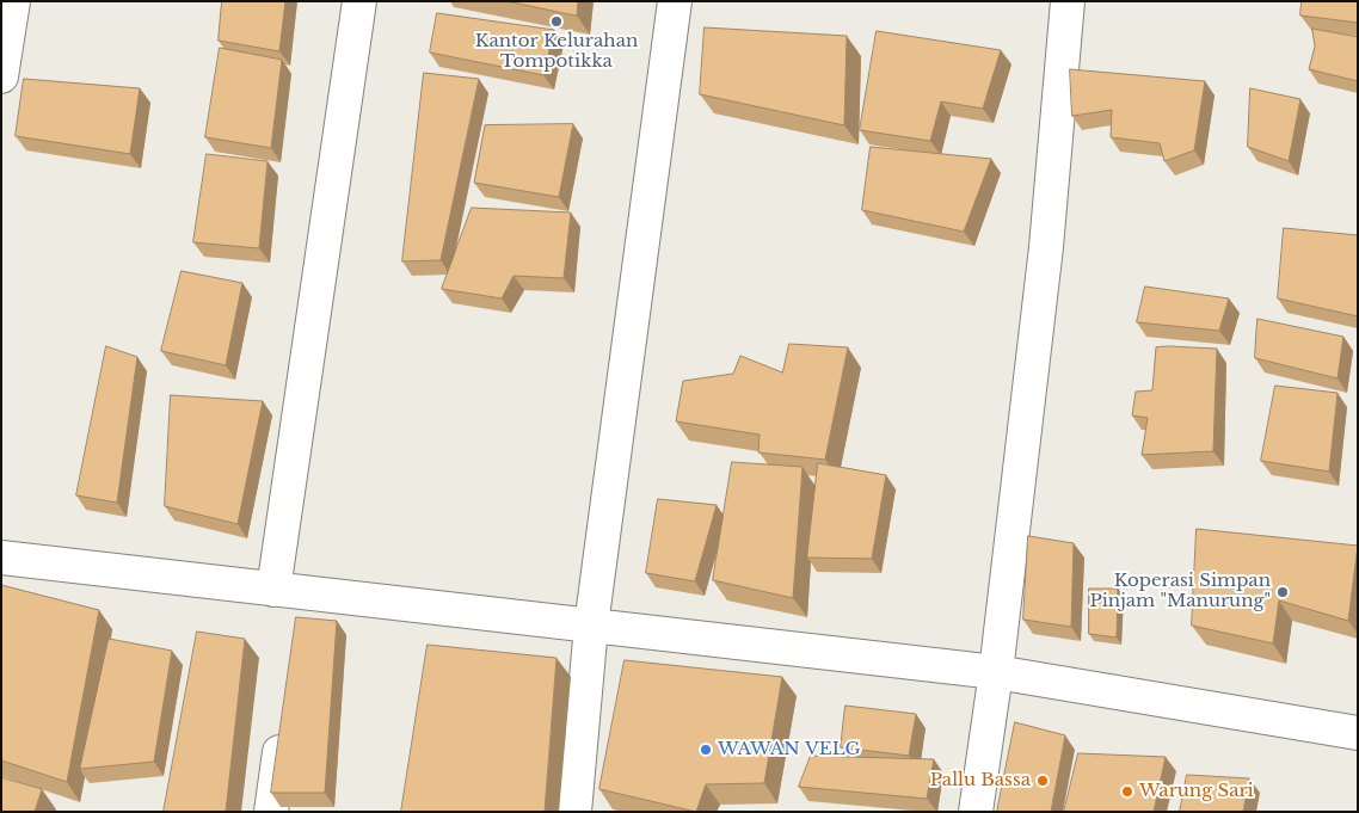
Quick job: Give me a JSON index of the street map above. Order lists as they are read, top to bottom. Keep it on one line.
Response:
{"places":["Kantor Kelurahan Tompotikka","Koperasi Simpan Pinjam \"Manurung\"","WAWAN VELG","Pallu Bassa","Warung Sari"]}
